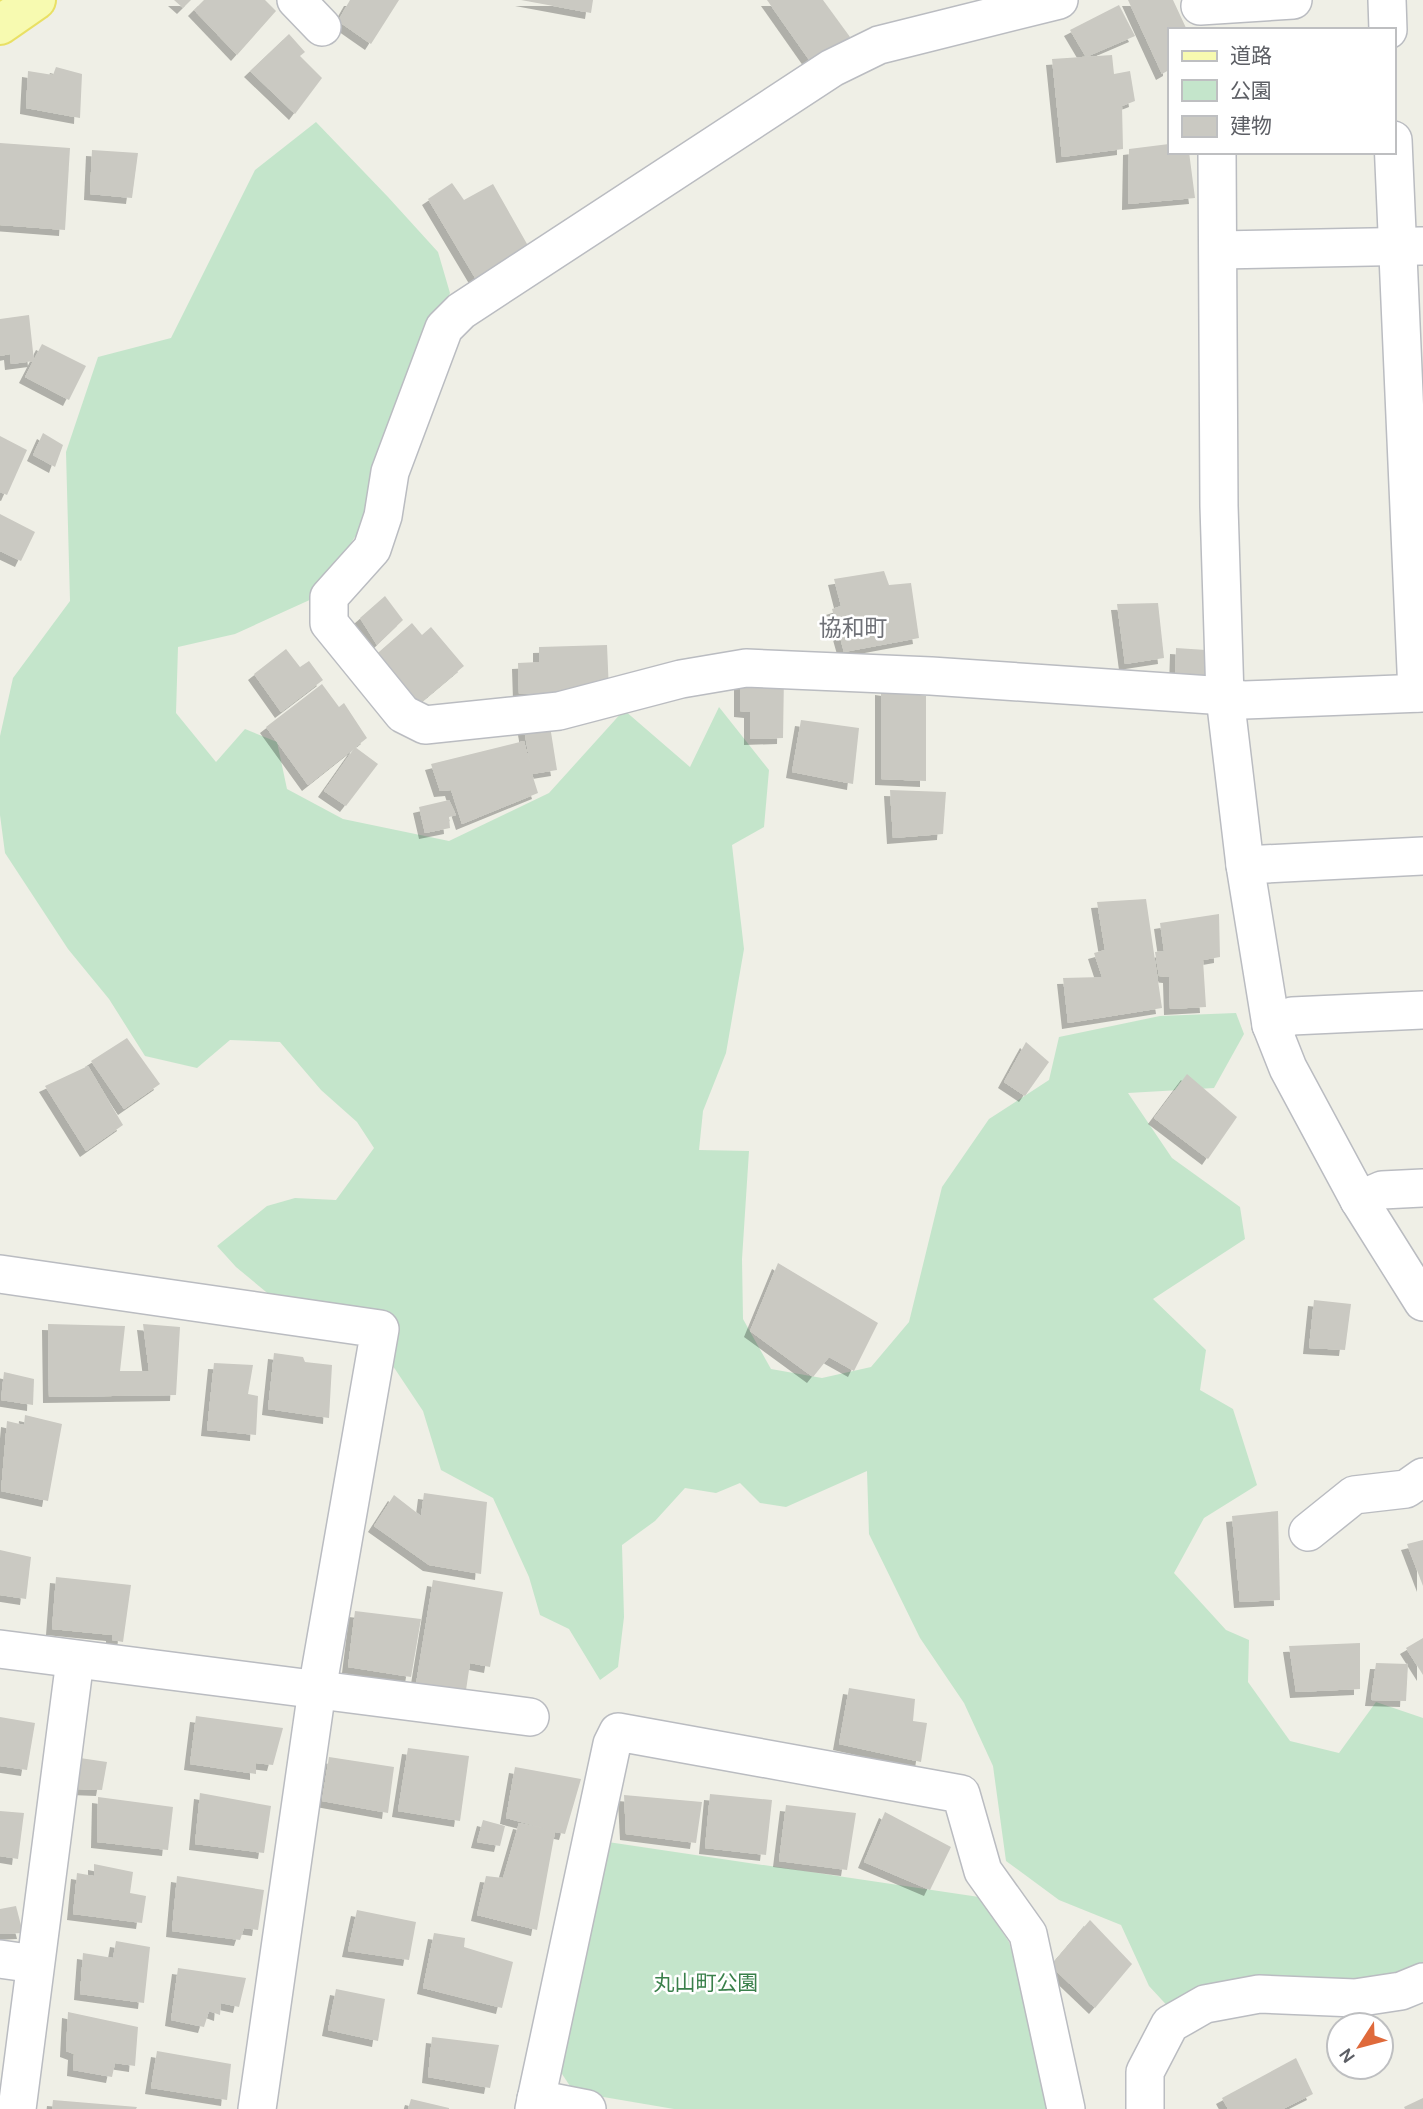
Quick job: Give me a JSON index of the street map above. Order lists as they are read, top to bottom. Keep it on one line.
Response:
{"districts":["協和町"],"parks":["丸山町公園"],"legend":["道路","公園","建物"],"north":"bottom left"}
